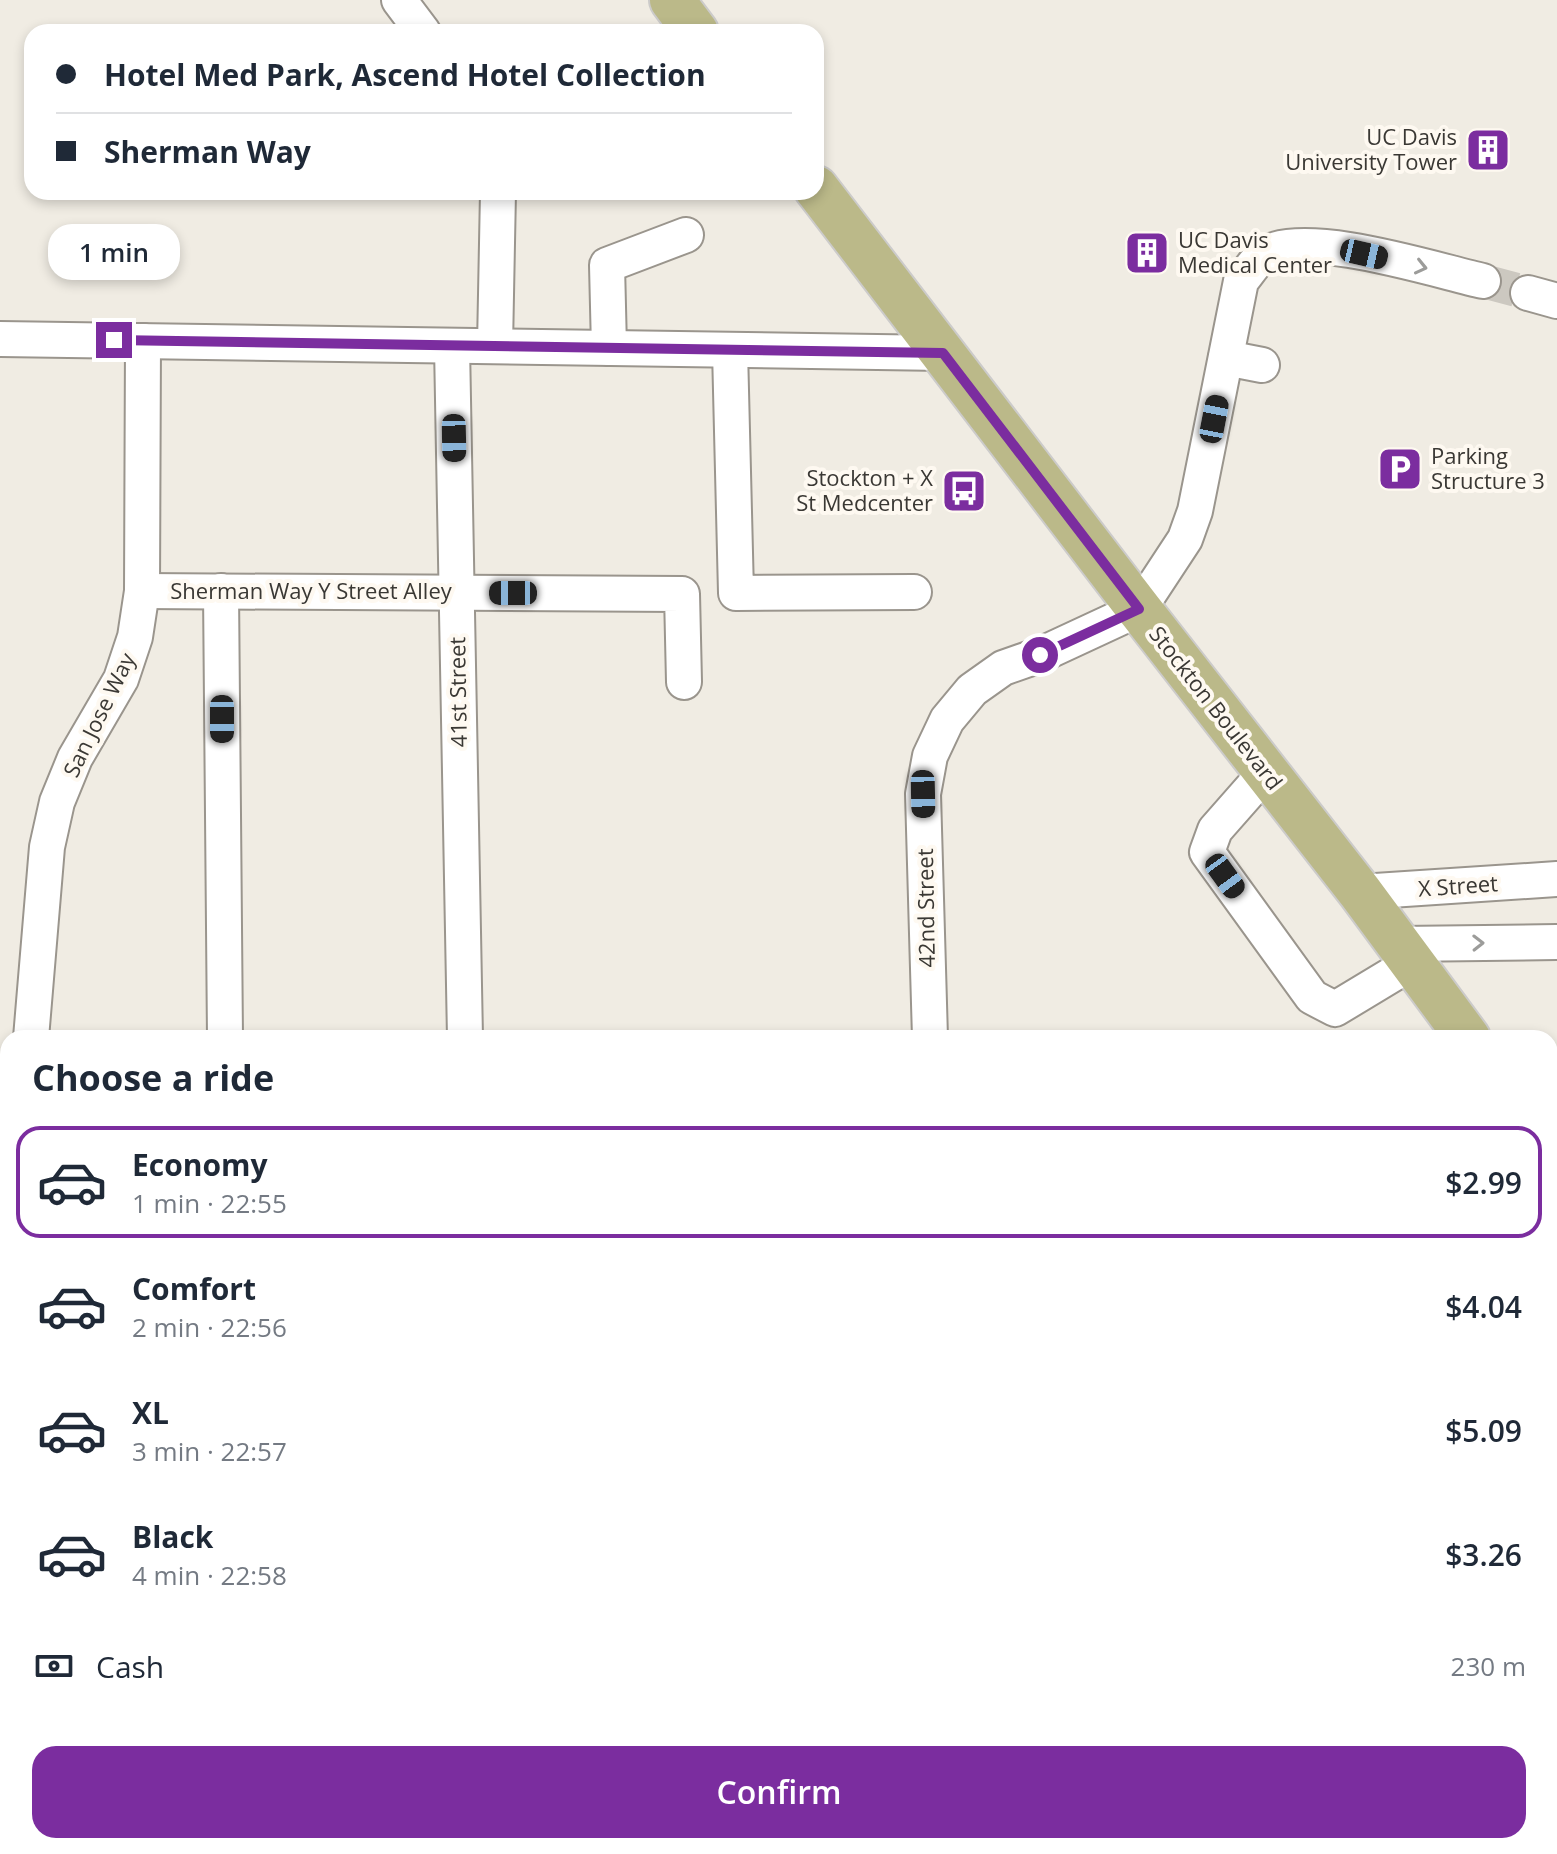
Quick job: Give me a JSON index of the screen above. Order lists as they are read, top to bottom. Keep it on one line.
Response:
{"streets":{"main road":["Stockton Boulevard"],"street":["Sherman Way Y Street Alley","41st Street","San Jose Way","X Street","42nd Street"]},"crossings":[["Sherman Way Y Street Alley","41st Street"],["Sherman Way Y Street Alley","San Jose Way"],["Stockton Boulevard","X Street"],["Stockton Boulevard","42nd Street"]],"places":{"building":["UC Davis University Tower","UC Davis Medical Center"],"parking":["Parking Structure 3"],"bus stop":["Stockton + X St Medcenter"]},"page":{"banner":["Hotel Med Park, Ascend Hotel Collection","Sherman Way"],"bubble":"1 min","heading":"Choose a ride","list":[{"name":"Economy","note":"1 min · 22:55","value":"$2.99"},{"name":"Comfort","note":"2 min · 22:56","value":"$4.04"},{"name":"XL","note":"3 min · 22:57","value":"$5.09"},{"name":"Black","note":"4 min · 22:58","value":"$3.26"}],"pay":["Cash","230 m"],"buttons":"Confirm"}}
